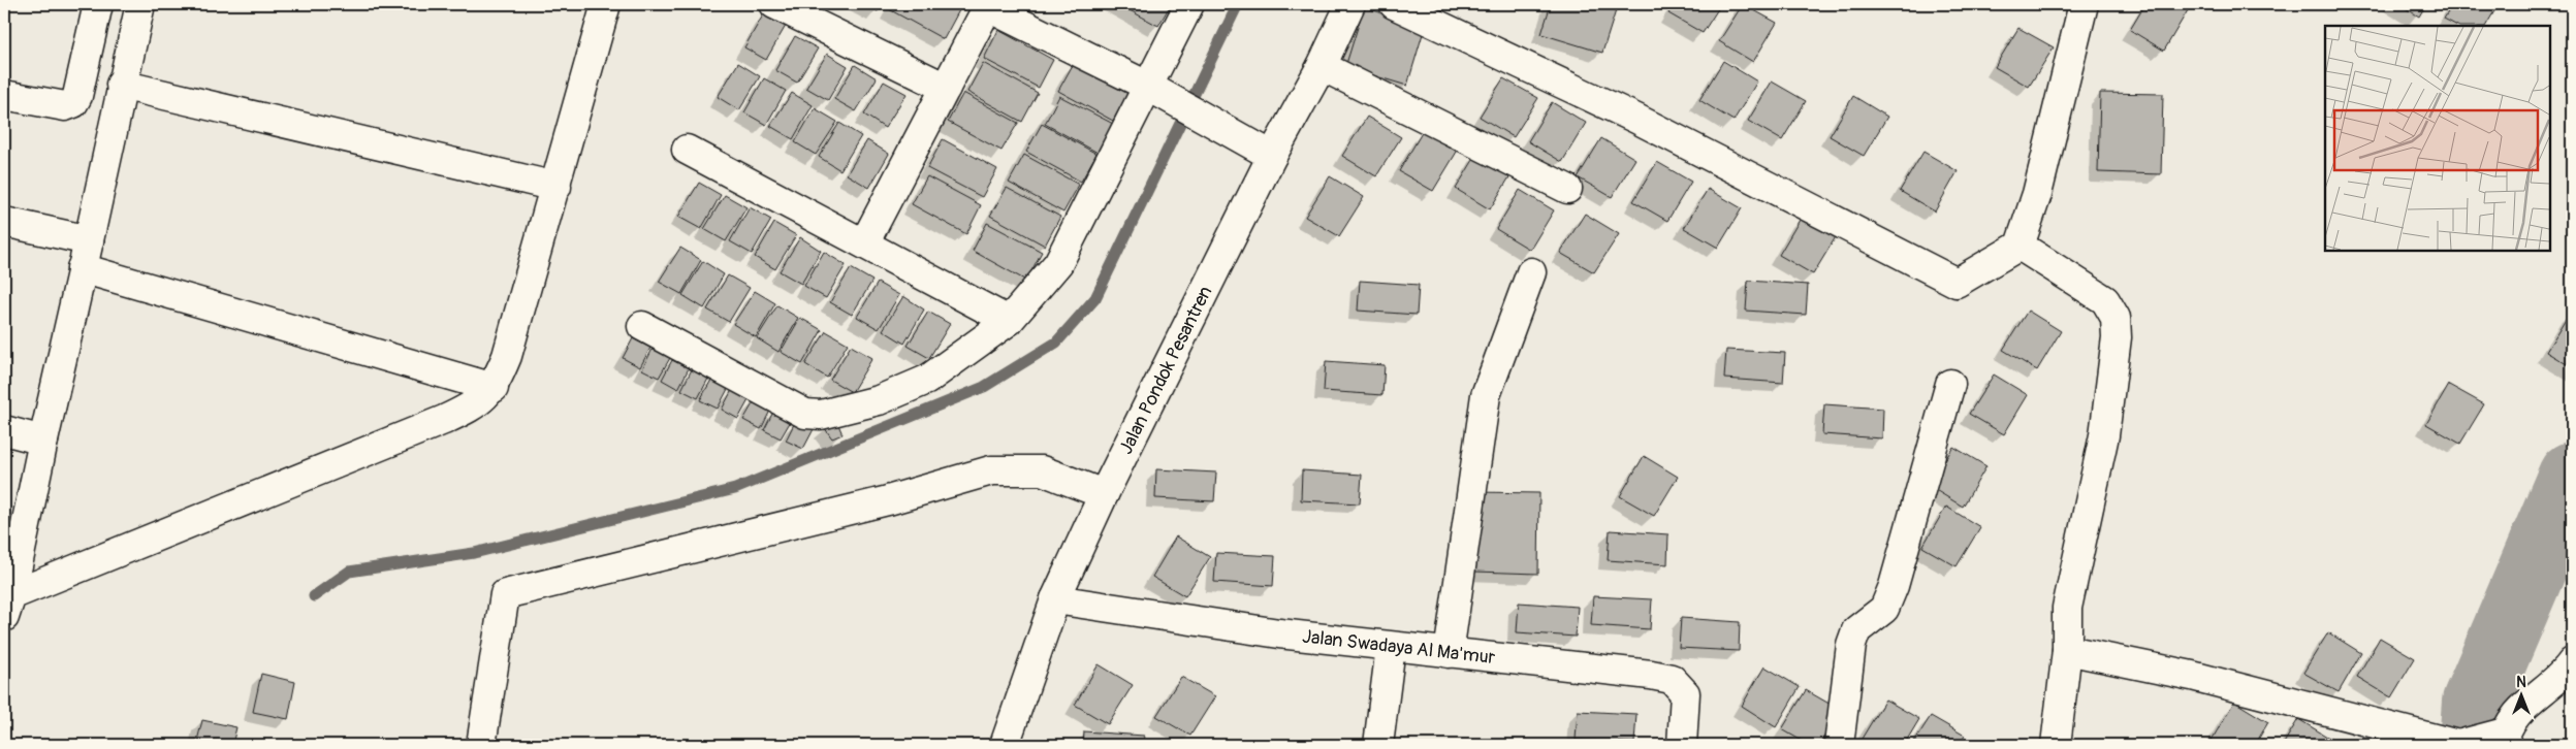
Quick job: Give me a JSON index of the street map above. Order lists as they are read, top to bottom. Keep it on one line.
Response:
{"streets":{"street":["Jalan Pondok Pesantren","Jalan Swadaya Al Ma'mur"]},"crossings":[["Jalan Pondok Pesantren","Jalan Swadaya Al Ma'mur"]],"north":"top"}
